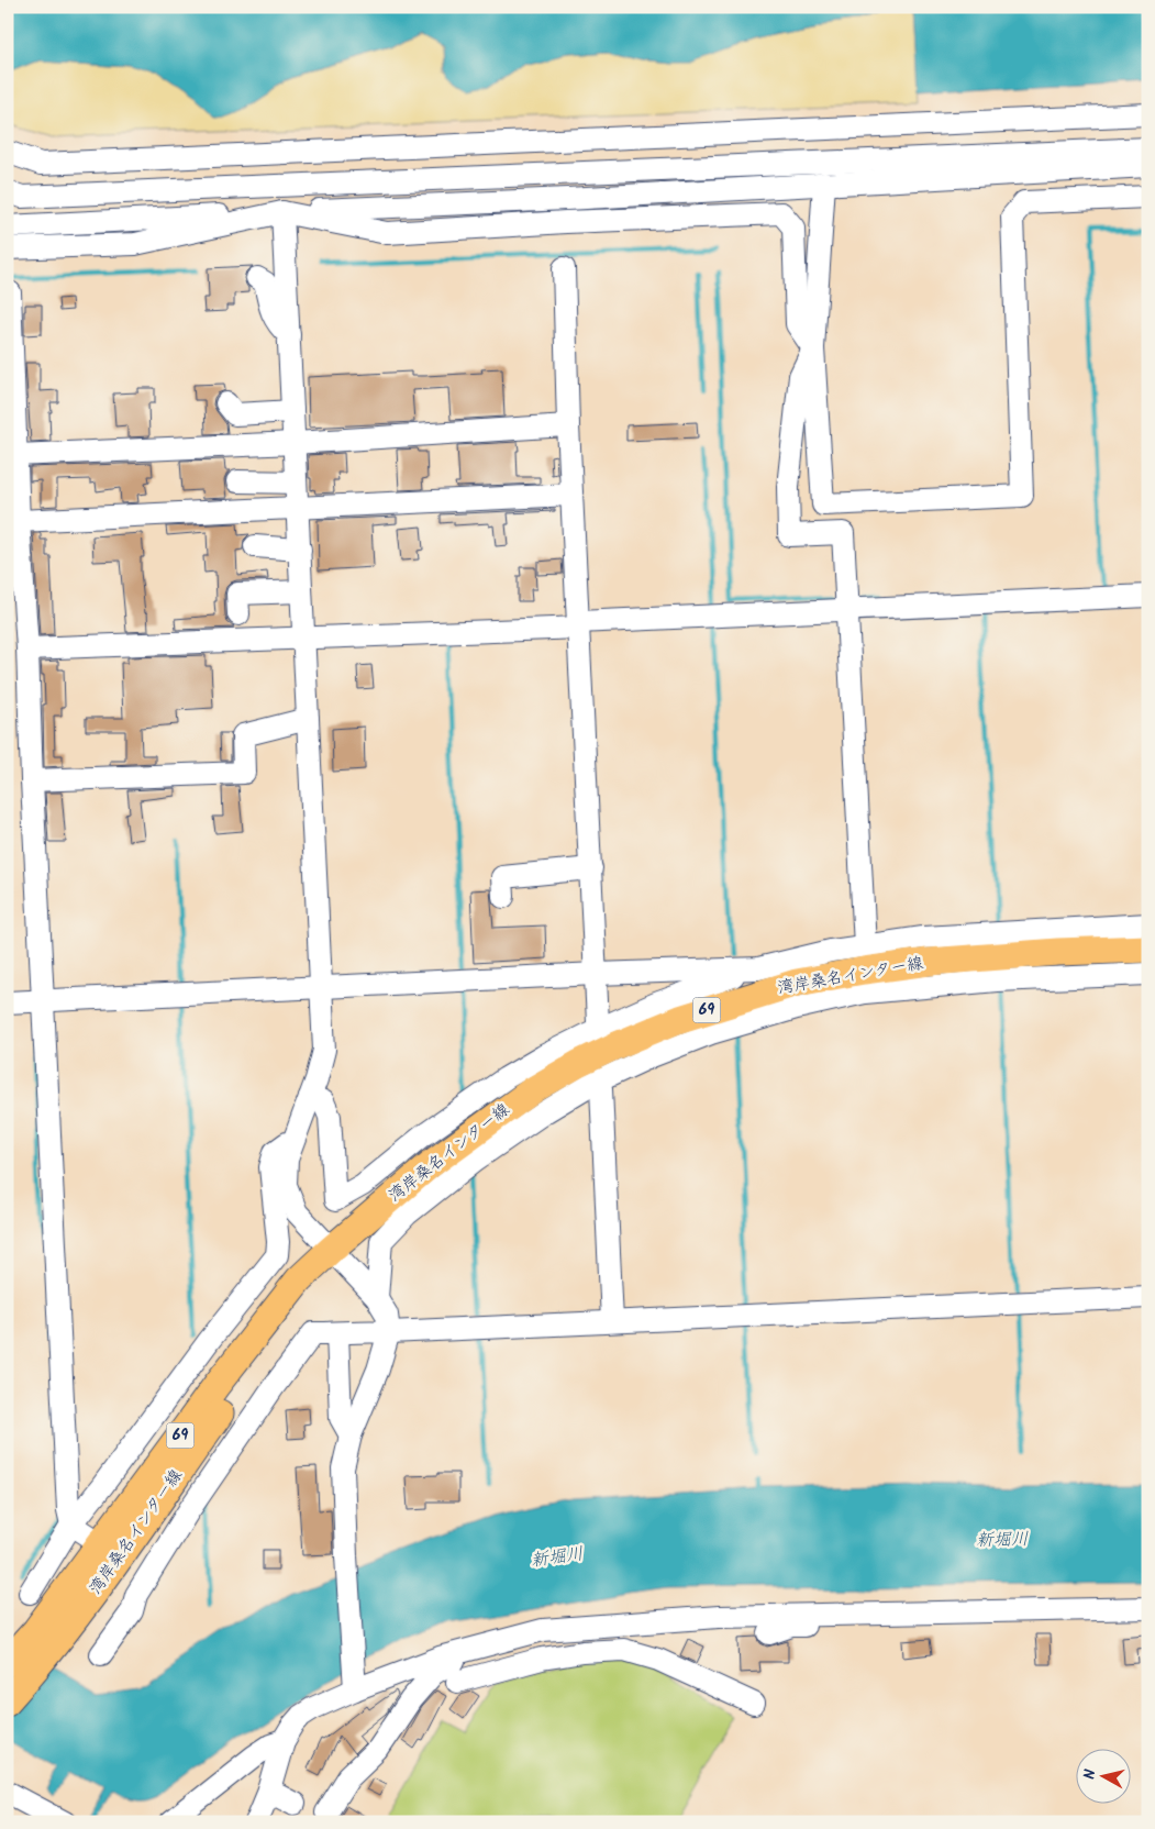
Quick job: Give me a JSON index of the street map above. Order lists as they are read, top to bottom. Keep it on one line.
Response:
{"streets":{"main road":["湾岸桑名インター線","69"]},"water":["新堀川"],"north":"left"}
